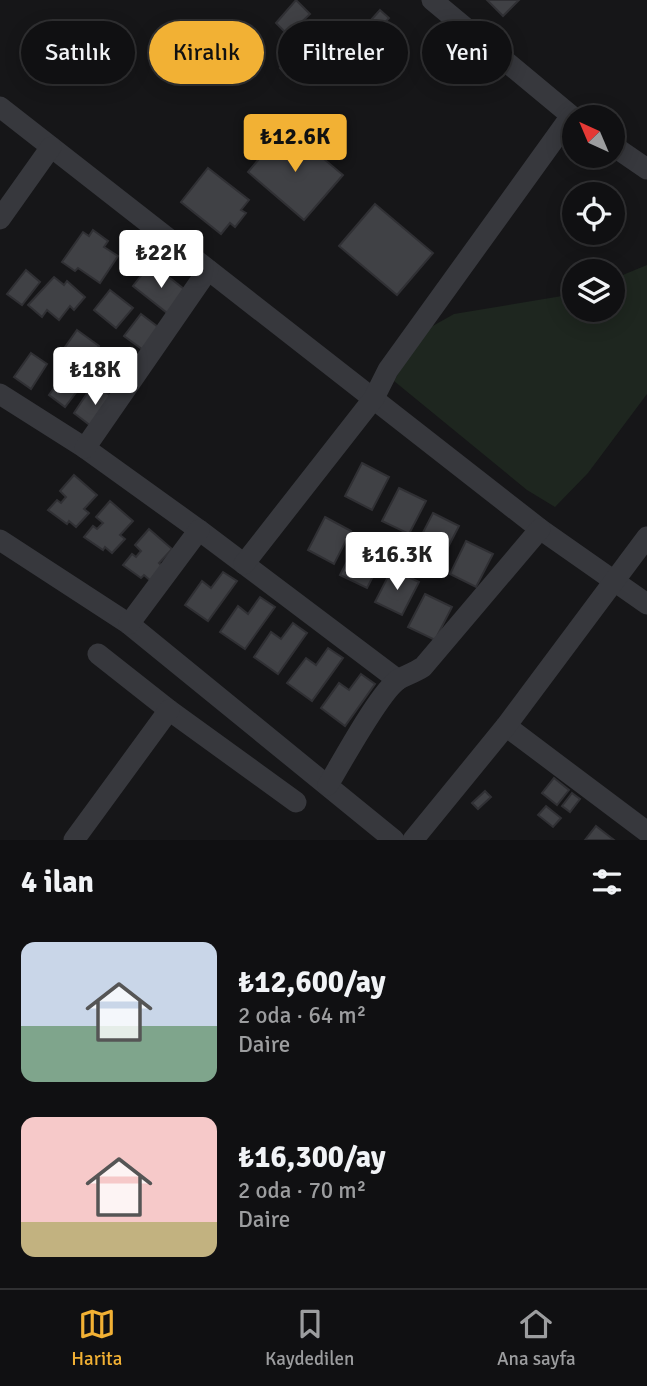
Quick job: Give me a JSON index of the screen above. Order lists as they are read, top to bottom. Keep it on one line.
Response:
{"north":"top left","page":{"chip":["Satılık","Kiralık","Filtreler","Yeni"],"price":["₺12.6K","₺22K","₺18K","₺16.3K"],"heading":"4 ilan","list":[{"name":"₺12,600/ay","note":"2 oda · 64 m² · Daire"},{"name":"₺16,300/ay","note":"2 oda · 70 m² · Daire"}],"tabs":["Harita","Kaydedilen","Ana sayfa"]}}
